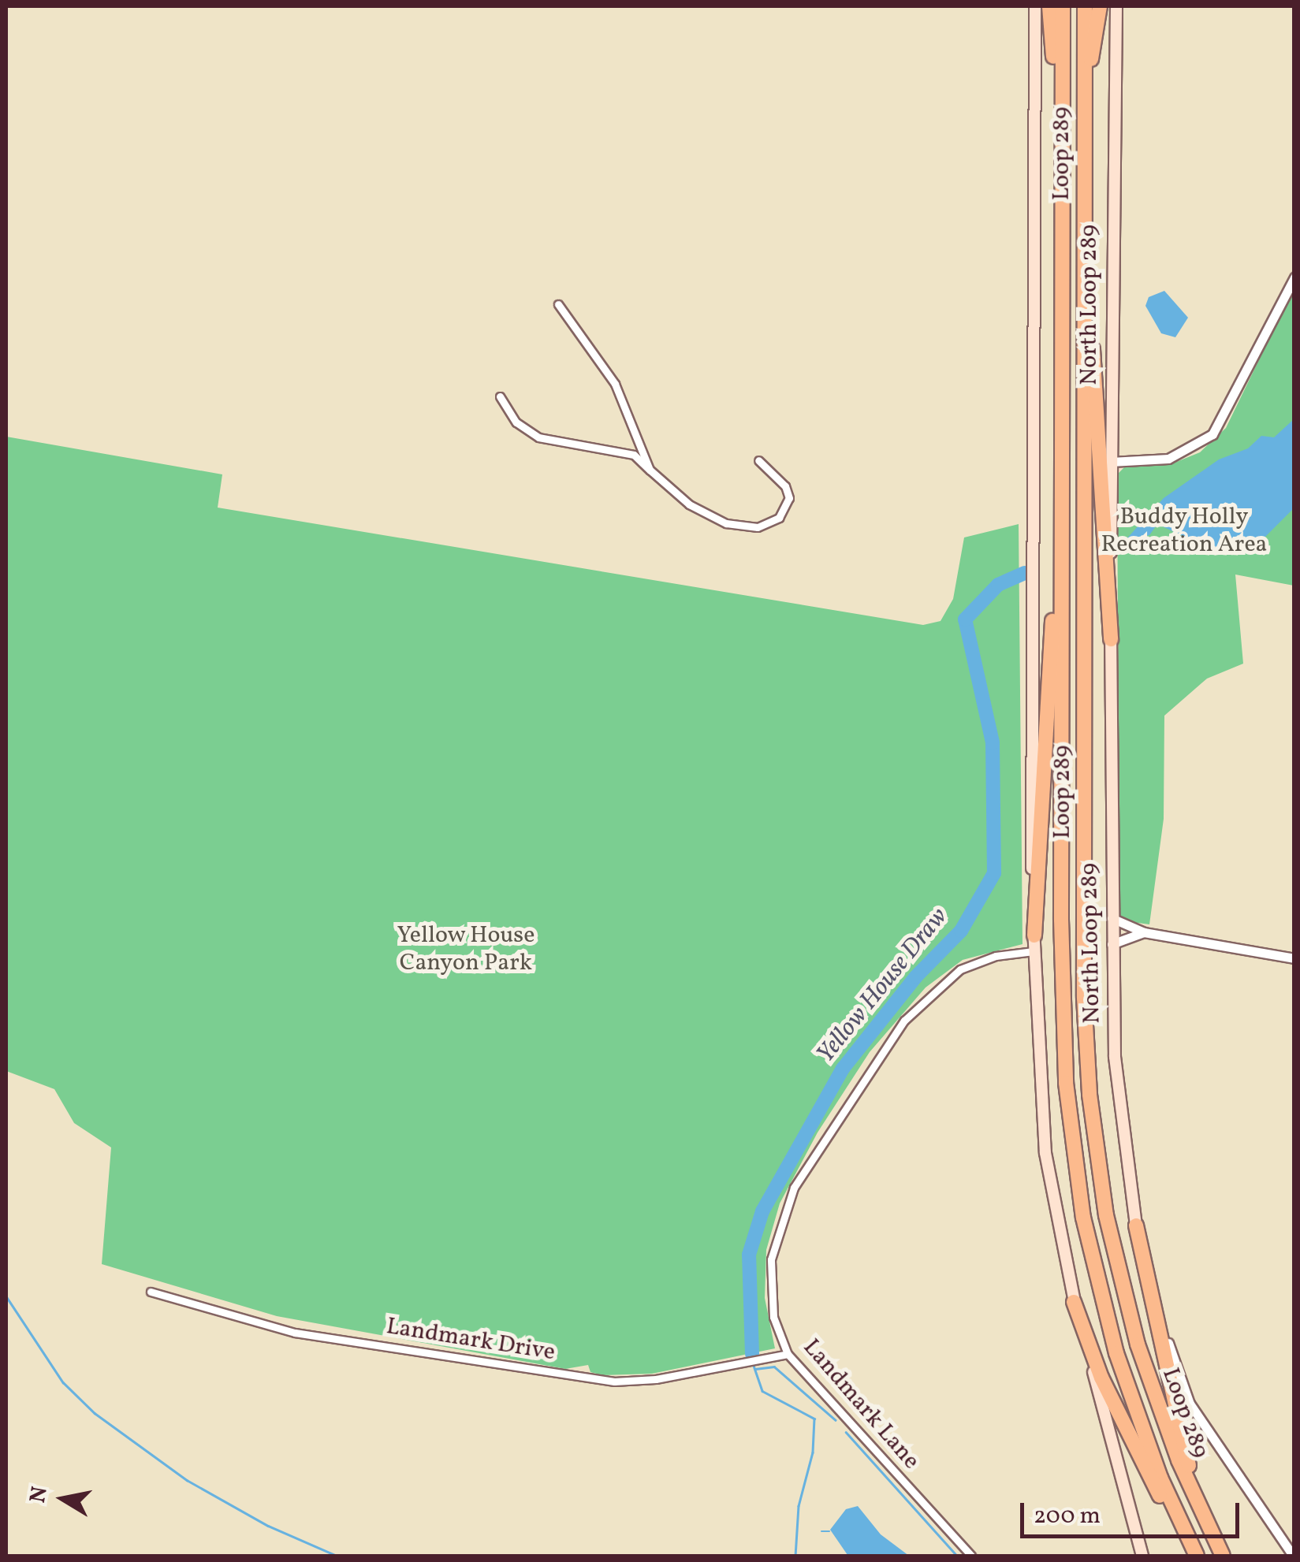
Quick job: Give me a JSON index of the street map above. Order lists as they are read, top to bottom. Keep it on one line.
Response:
{"streets":{"highway":["Loop 289"],"main road":["North Loop 289"],"street":["Landmark Drive","Landmark Lane"]},"crossings":[["Landmark Drive","Landmark Lane"]],"water":["Yellow House Draw"],"parks":["Buddy Holly Recreation Area","Yellow House Canyon Park"],"scale_bar":"200 m","north":"left"}
